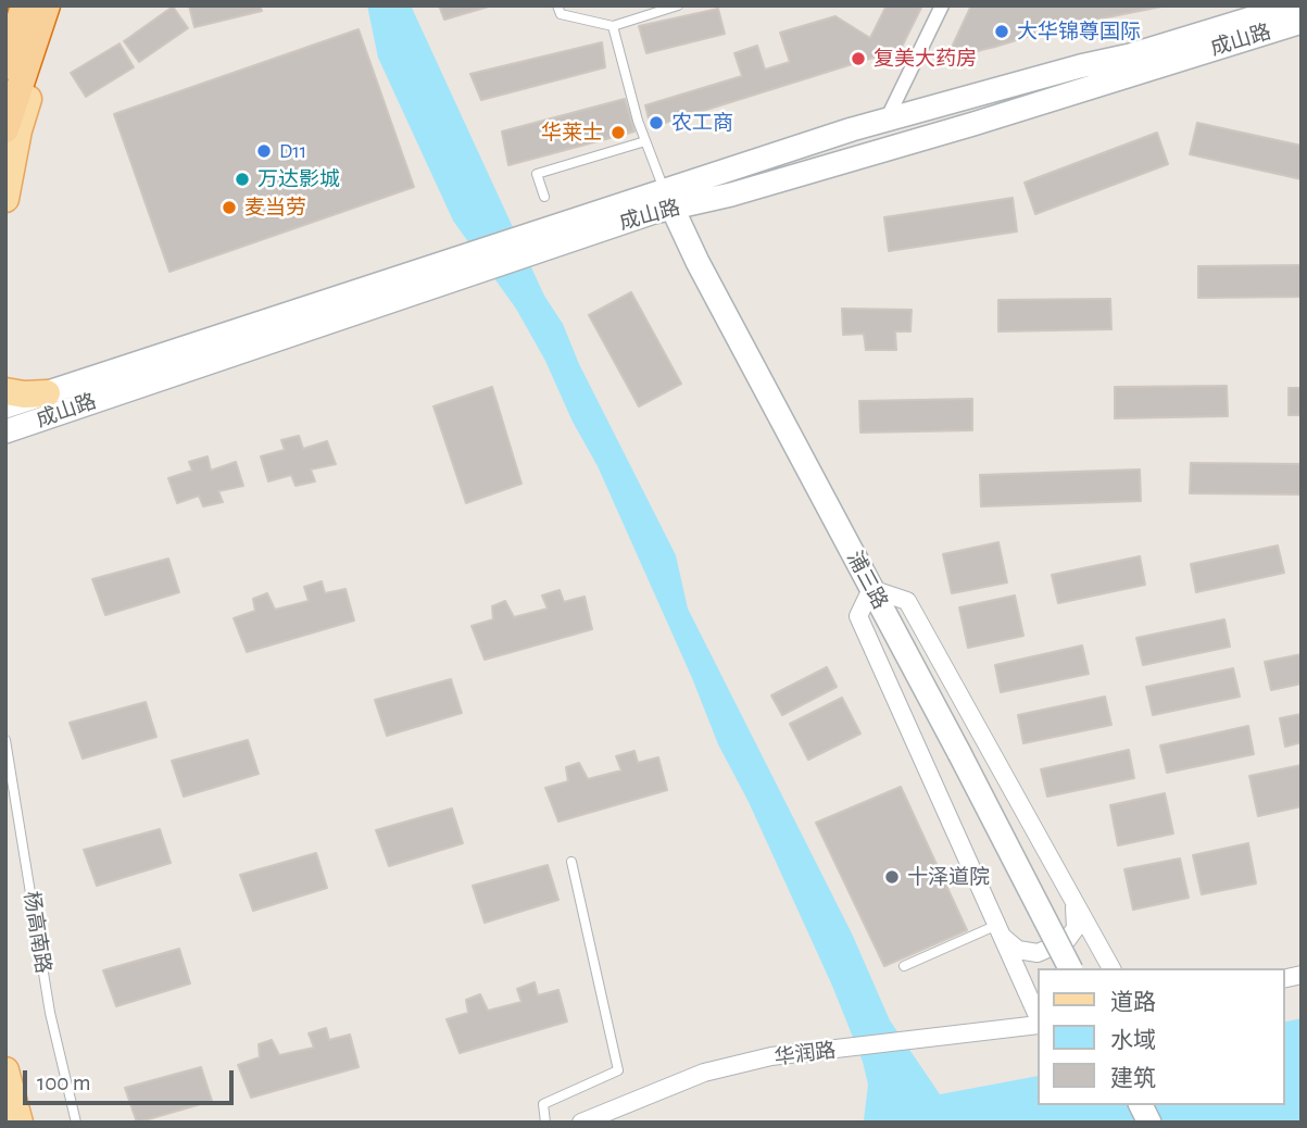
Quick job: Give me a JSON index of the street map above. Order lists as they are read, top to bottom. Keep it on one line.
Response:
{"streets":{"main road":["成山路","浦三路"],"street":["华润路"],"lane":["杨高南路"]},"crossings":[["成山路","浦三路"]],"places":["大华锦尊国际","复美大药房","农工商","华莱士","D11","万达影城","麦当劳","十泽道院"],"legend":["道路","水域","建筑"],"scale_bar":"100 m"}
